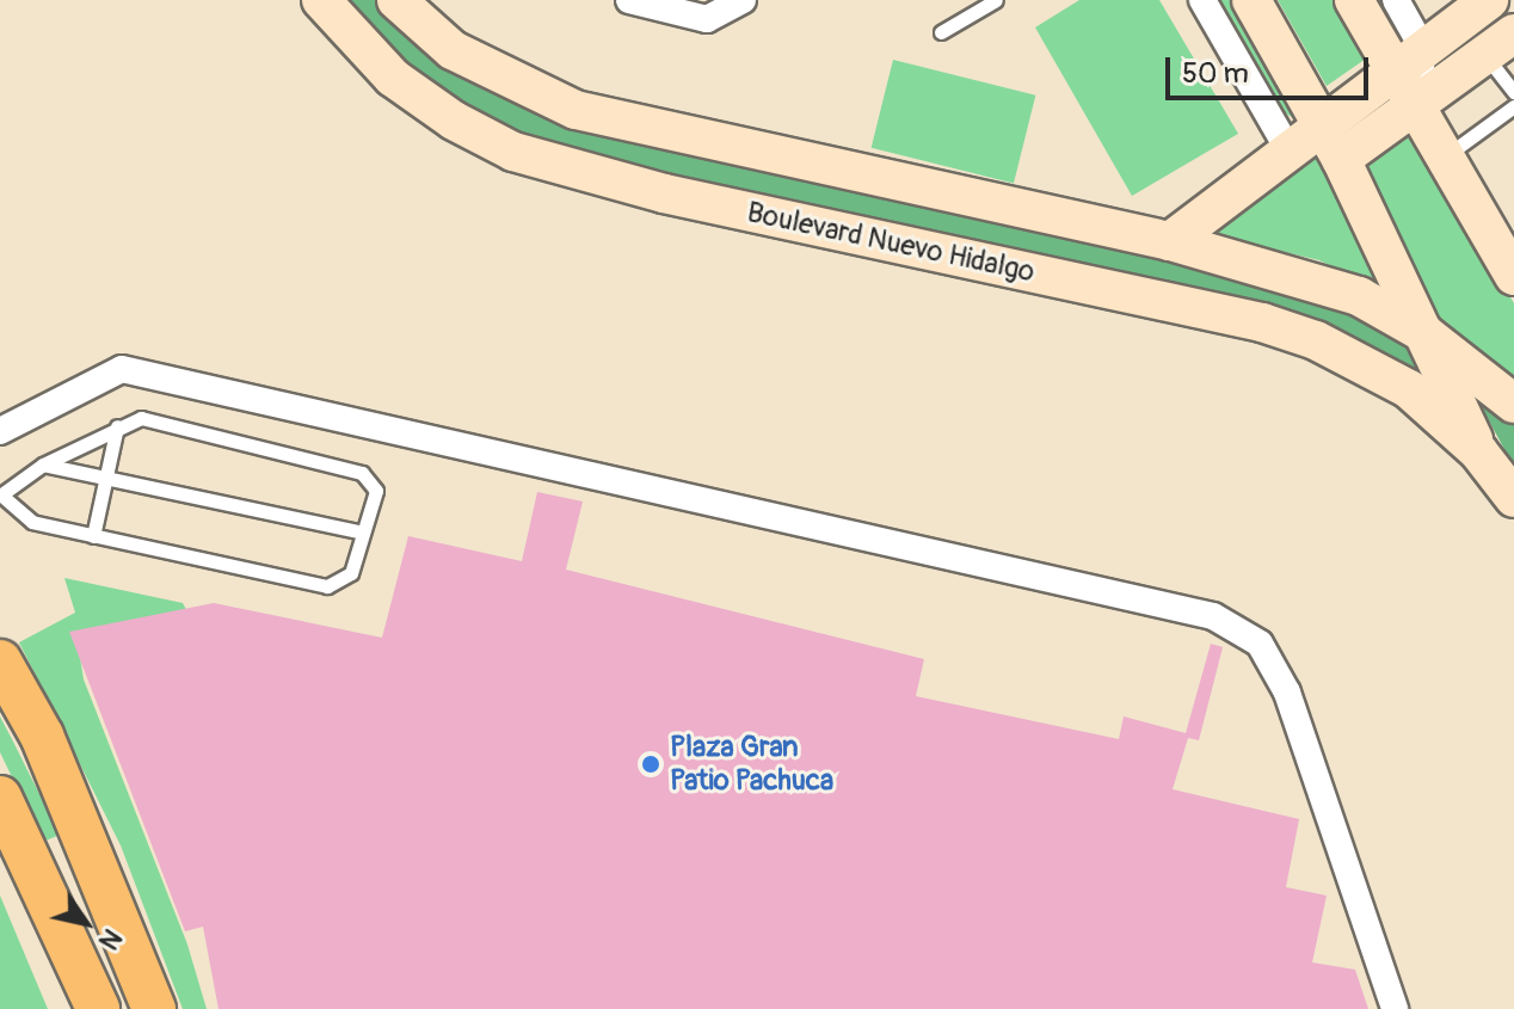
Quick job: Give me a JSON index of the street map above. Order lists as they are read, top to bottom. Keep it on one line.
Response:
{"streets":{"street":["Boulevard Nuevo Hidalgo"]},"places":["Plaza Gran Patio Pachuca"],"scale_bar":"50 m","north":"bottom right"}
